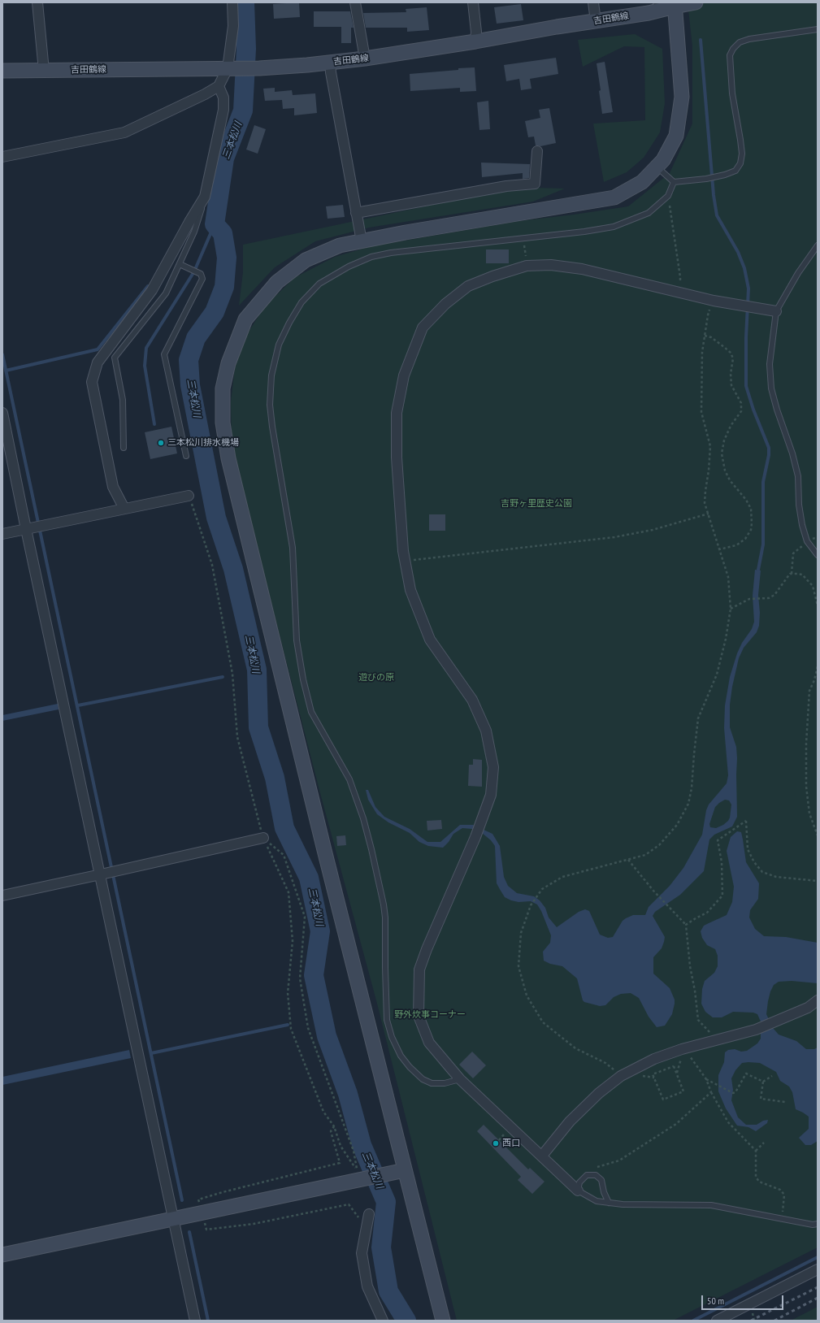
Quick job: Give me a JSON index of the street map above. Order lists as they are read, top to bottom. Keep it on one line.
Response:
{"streets":{"street":["吉田鶴線"]},"water":["三本松川"],"parks":["吉野ヶ里歴史公園","遊びの原","野外炊事コーナー"],"places":["三本松川排水機場","西口"],"scale_bar":"50 m"}
